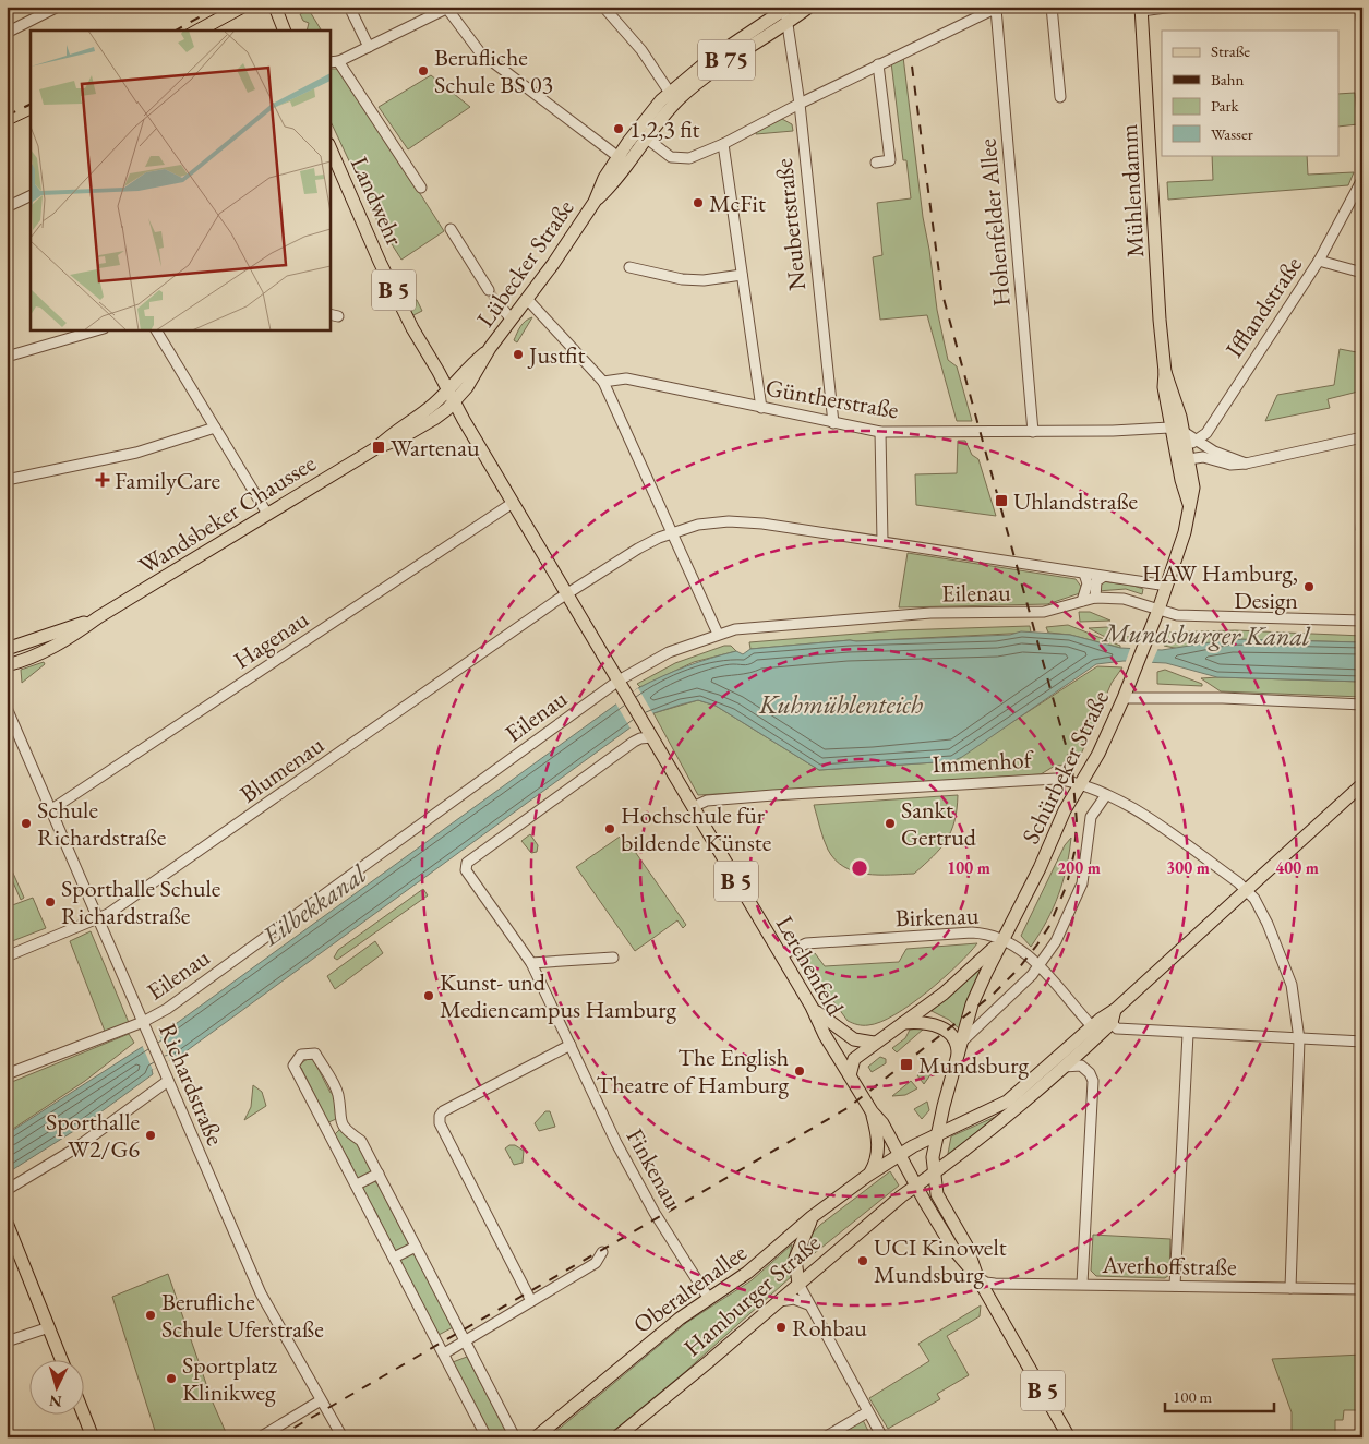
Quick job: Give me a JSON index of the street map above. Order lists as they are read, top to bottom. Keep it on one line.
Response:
{"streets":{"main road":["B 75","Mühlendamm","Landwehr","Lübecker Straße","B 5","Wandsbeker Chaussee","Schürbeker Straße","Lerchenfeld","Oberaltenallee","Hamburger Straße"],"street":["Hohenfelder Allee","Neubertstraße","Ifflandstraße","Güntherstraße","Eilenau","Hagenau","Immenhof","Blumenau","Birkenau","Richardstraße","Finkenau","Averhoffstraße"]},"crossings":[["Mühlendamm","Ifflandstraße"],["Mühlendamm","Güntherstraße"],["Mühlendamm","Schürbeker Straße"],["Landwehr","Lübecker Straße"],["Landwehr","B 5"],["Landwehr","Wandsbeker Chaussee"],["Hohenfelder Allee","Güntherstraße"],["Neubertstraße","Lübecker Straße"],["Neubertstraße","Güntherstraße"],["Lübecker Straße","B 5"],["Lübecker Straße","Wandsbeker Chaussee"],["B 5","Wandsbeker Chaussee"],["B 5","Eilenau"],["B 5","Hagenau"],["B 5","Schürbeker Straße"],["B 5","Blumenau"],["B 5","Lerchenfeld"],["B 5","Averhoffstraße"],["B 5","Oberaltenallee"],["B 5","Hamburger Straße"],["Ifflandstraße","Güntherstraße"],["Eilenau","Schürbeker Straße"],["Eilenau","Lerchenfeld"],["Eilenau","Richardstraße"],["Hagenau","Richardstraße"],["Immenhof","Schürbeker Straße"],["Immenhof","Lerchenfeld"],["Immenhof","Averhoffstraße"],["Schürbeker Straße","Birkenau"],["Schürbeker Straße","Lerchenfeld"],["Schürbeker Straße","Oberaltenallee"],["Blumenau","Richardstraße"],["Birkenau","Lerchenfeld"],["Lerchenfeld","Finkenau"],["Lerchenfeld","Oberaltenallee"],["Lerchenfeld","Hamburger Straße"],["Finkenau","Oberaltenallee"]],"water":["Mundsburger Kanal","Kuhmühlenteich","Eilbekkanal"],"places":{"other":["Berufliche Schule BS 03","1,2,3 fit","McFit","Justfit","HAW Hamburg, Design","Schule Richardstraße","Sankt Gertrud","Hochschule für bildende Künste","Sporthalle Schule Richardstraße","Kunst- und Mediencampus Hamburg","The English Theatre of Hamburg","Sporthalle W2/G6","UCI Kinowelt Mundsburg","Berufliche Schule Uferstraße","Rohbau","Sportplatz Klinikweg"],"transit":["Wartenau","Uhlandstraße","Mundsburg"],"health":["FamilyCare"]},"legend":["Straße","Bahn","Park","Wasser"],"scale_bar":"100 m","north":"bottom","rings":["100 m","200 m","300 m","400 m"]}
